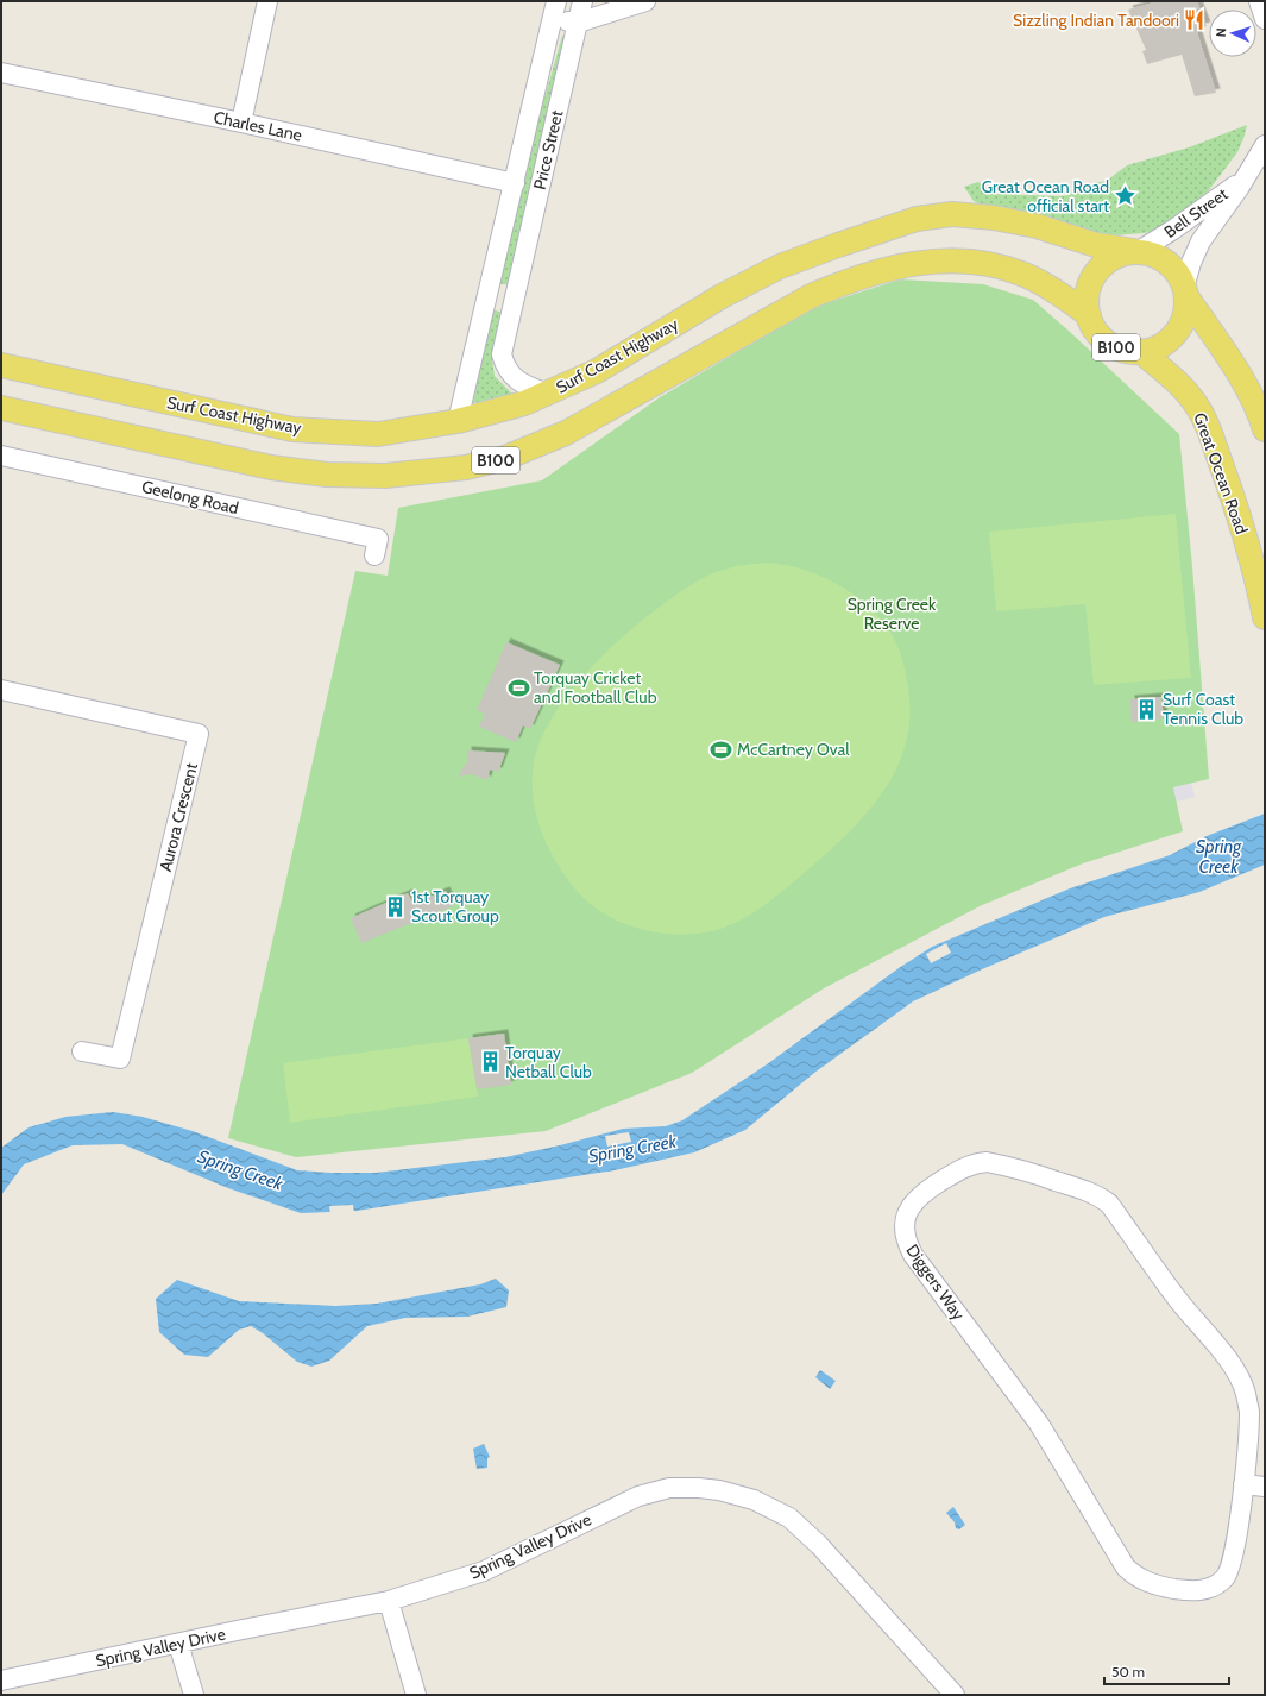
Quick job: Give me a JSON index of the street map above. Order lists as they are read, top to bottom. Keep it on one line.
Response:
{"streets":{"main road":["B100","Surf Coast Highway","Great Ocean Road"],"street":["Charles Lane","Price Street","Bell Street","Geelong Road","Aurora Crescent","Diggers Way","Spring Valley Drive"]},"crossings":[["Charles Lane","Price Street"],["Price Street","Surf Coast Highway"],["Bell Street","B100"],["Bell Street","Surf Coast Highway"],["Bell Street","Great Ocean Road"],["B100","Surf Coast Highway"],["B100","Great Ocean Road"],["Surf Coast Highway","Great Ocean Road"]],"water":["Spring Creek"],"parks":["Spring Creek Reserve"],"places":{"restaurant":["Sizzling Indian Tandoori"],"place":["Great Ocean Road official start"],"sports":["Torquay Cricket and Football Club","McCartney Oval"],"building":["Surf Coast Tennis Club","1st Torquay Scout Group","Torquay Netball Club"]},"scale_bar":"50 m","north":"left"}
